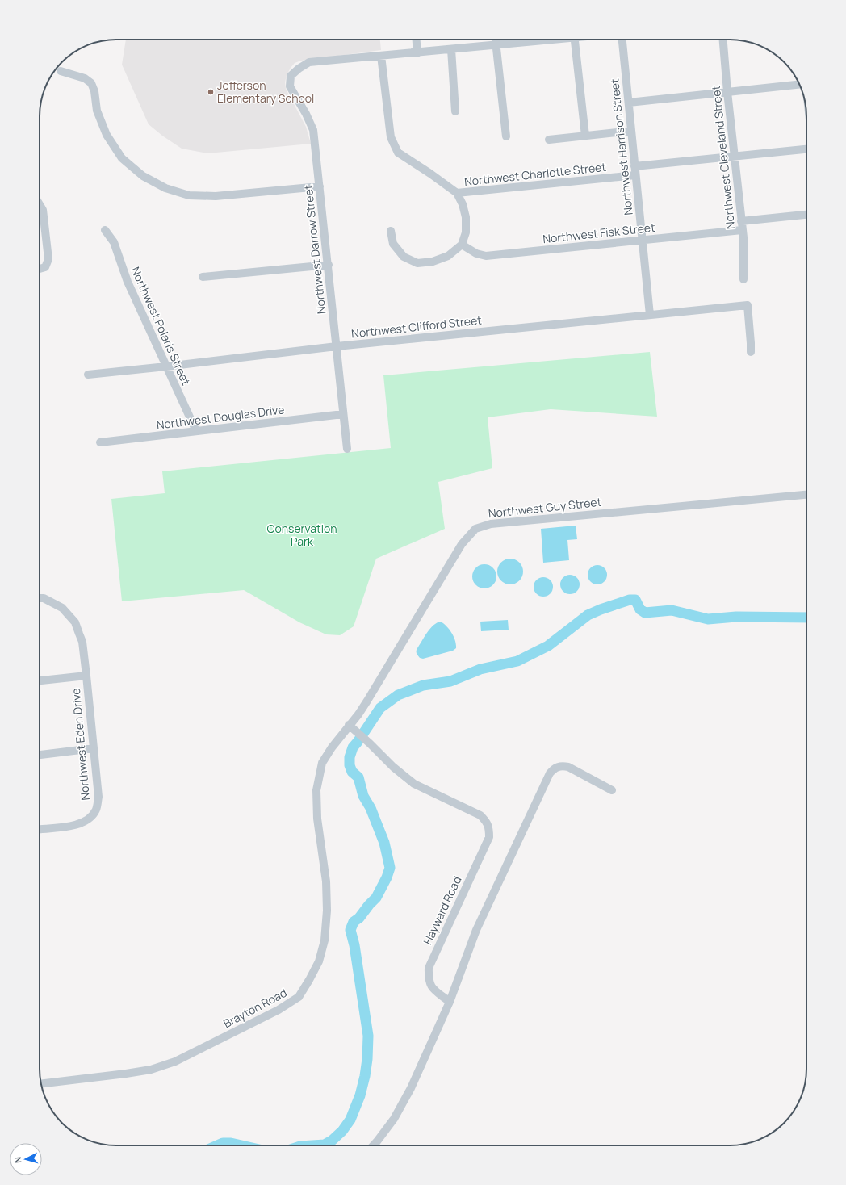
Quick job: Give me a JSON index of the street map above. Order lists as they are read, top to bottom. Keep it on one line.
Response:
{"streets":{"street":["Northwest Harrison Street","Northwest Cleveland Street","Northwest Charlotte Street","Northwest Fisk Street","Northwest Darrow Street","Northwest Polaris Street","Northwest Clifford Street","Northwest Douglas Drive","Northwest Guy Street","Northwest Eden Drive","Hayward Road","Brayton Road"]},"crossings":[["Northwest Harrison Street","Northwest Charlotte Street"],["Northwest Harrison Street","Northwest Fisk Street"],["Northwest Harrison Street","Northwest Clifford Street"],["Northwest Cleveland Street","Northwest Fisk Street"],["Northwest Darrow Street","Northwest Clifford Street"],["Northwest Darrow Street","Northwest Douglas Drive"],["Northwest Polaris Street","Northwest Clifford Street"],["Northwest Polaris Street","Northwest Douglas Drive"],["Northwest Guy Street","Hayward Road"],["Northwest Guy Street","Brayton Road"],["Hayward Road","Brayton Road"]],"parks":["Conservation Park"],"places":["Jefferson Elementary School"],"north":"left"}
